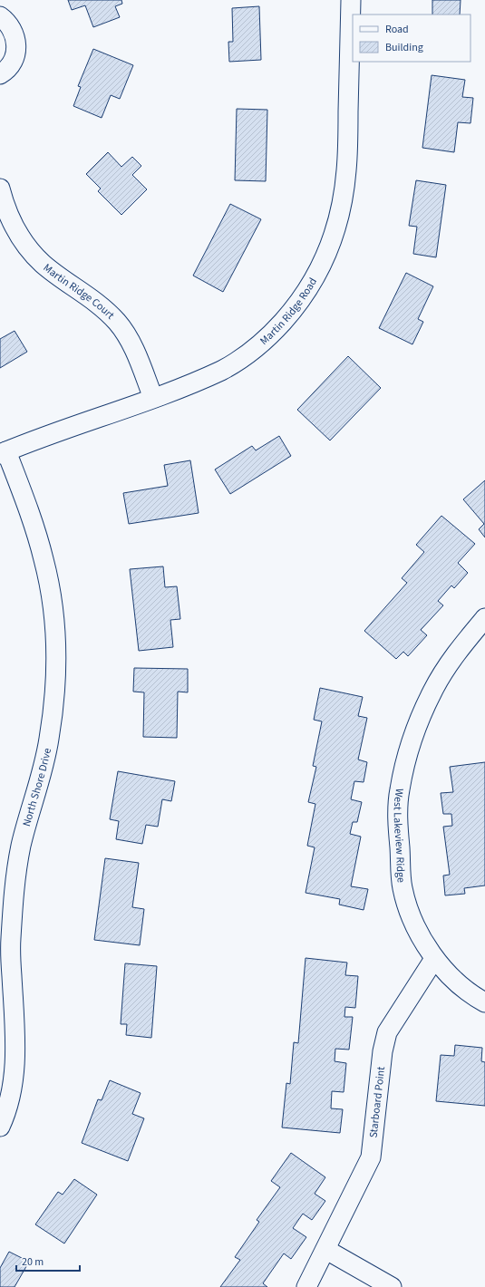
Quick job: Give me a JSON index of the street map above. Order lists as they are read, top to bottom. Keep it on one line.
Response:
{"streets":{"street":["Martin Ridge Court","Martin Ridge Road","North Shore Drive","West Lakeview Ridge","Starboard Point"]},"crossings":[["Martin Ridge Court","Martin Ridge Road"],["Martin Ridge Road","North Shore Drive"],["West Lakeview Ridge","Starboard Point"]],"legend":["Road","Building"],"scale_bar":"20 m"}
